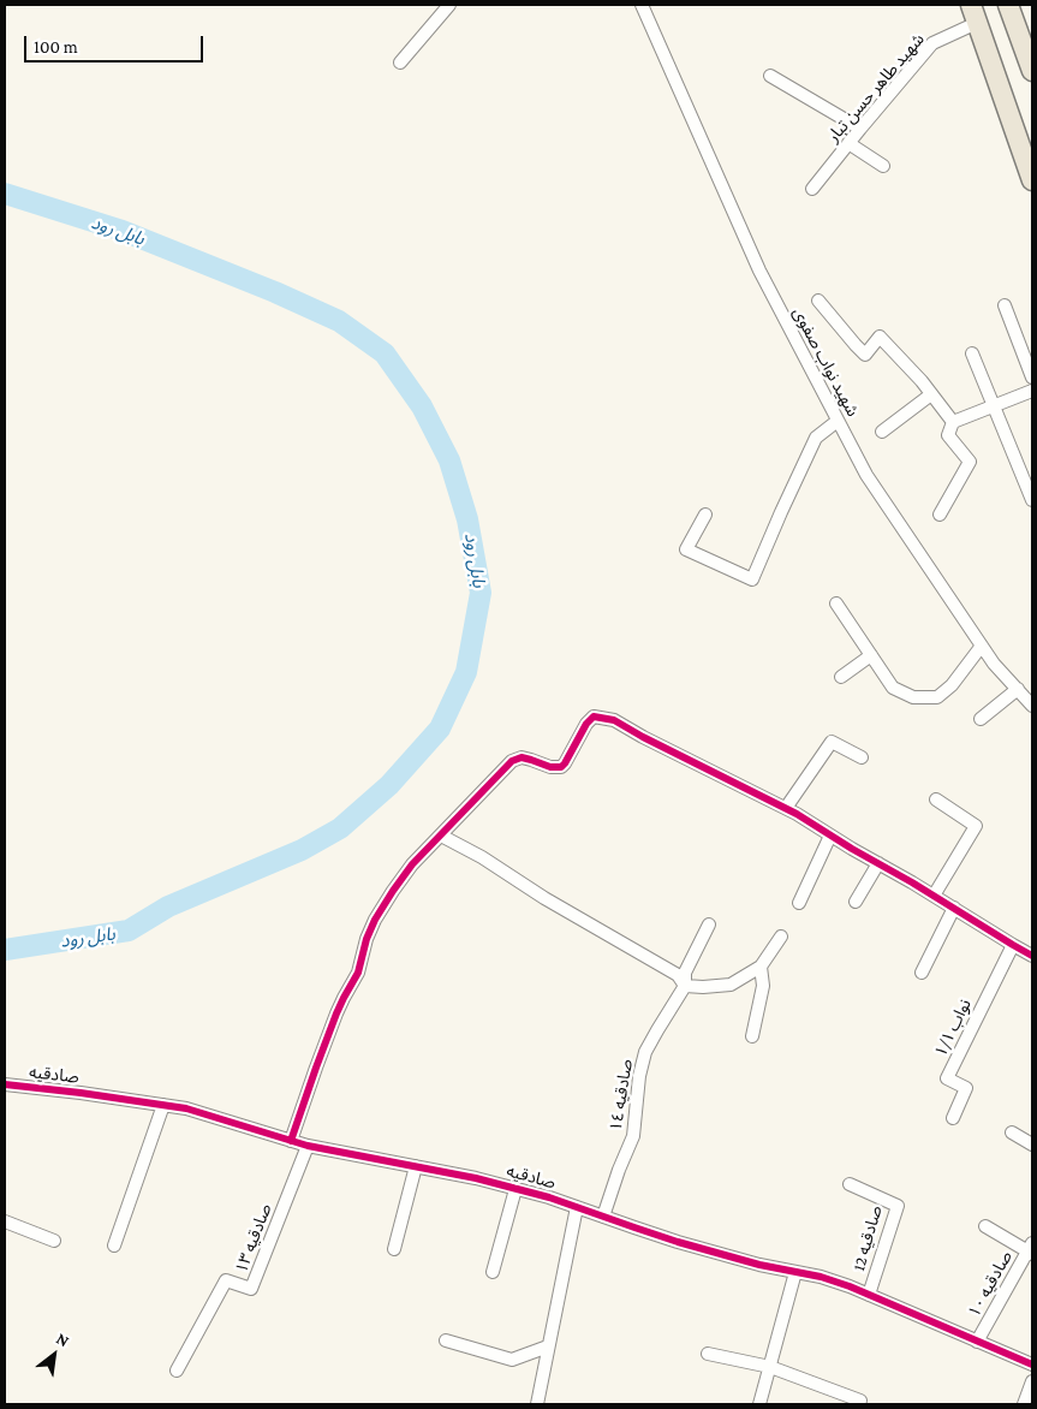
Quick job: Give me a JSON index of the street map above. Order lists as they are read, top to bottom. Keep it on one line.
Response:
{"streets":{"street":["شهید طاهر حسن تبار","شهید نواب صفوی","نواب ۱/۱","صادقیه","صادقيه ١٤","صادقیه ۱۳","صادقیه 12","صادقیه ۱۰"]},"crossings":[["صادقیه","صادقيه ١٤"],["صادقیه","صادقیه ۱۳"],["صادقیه","صادقیه 12"],["صادقیه","صادقیه ۱۰"]],"water":["بابل رود"],"scale_bar":"100 m","north":"top right"}
